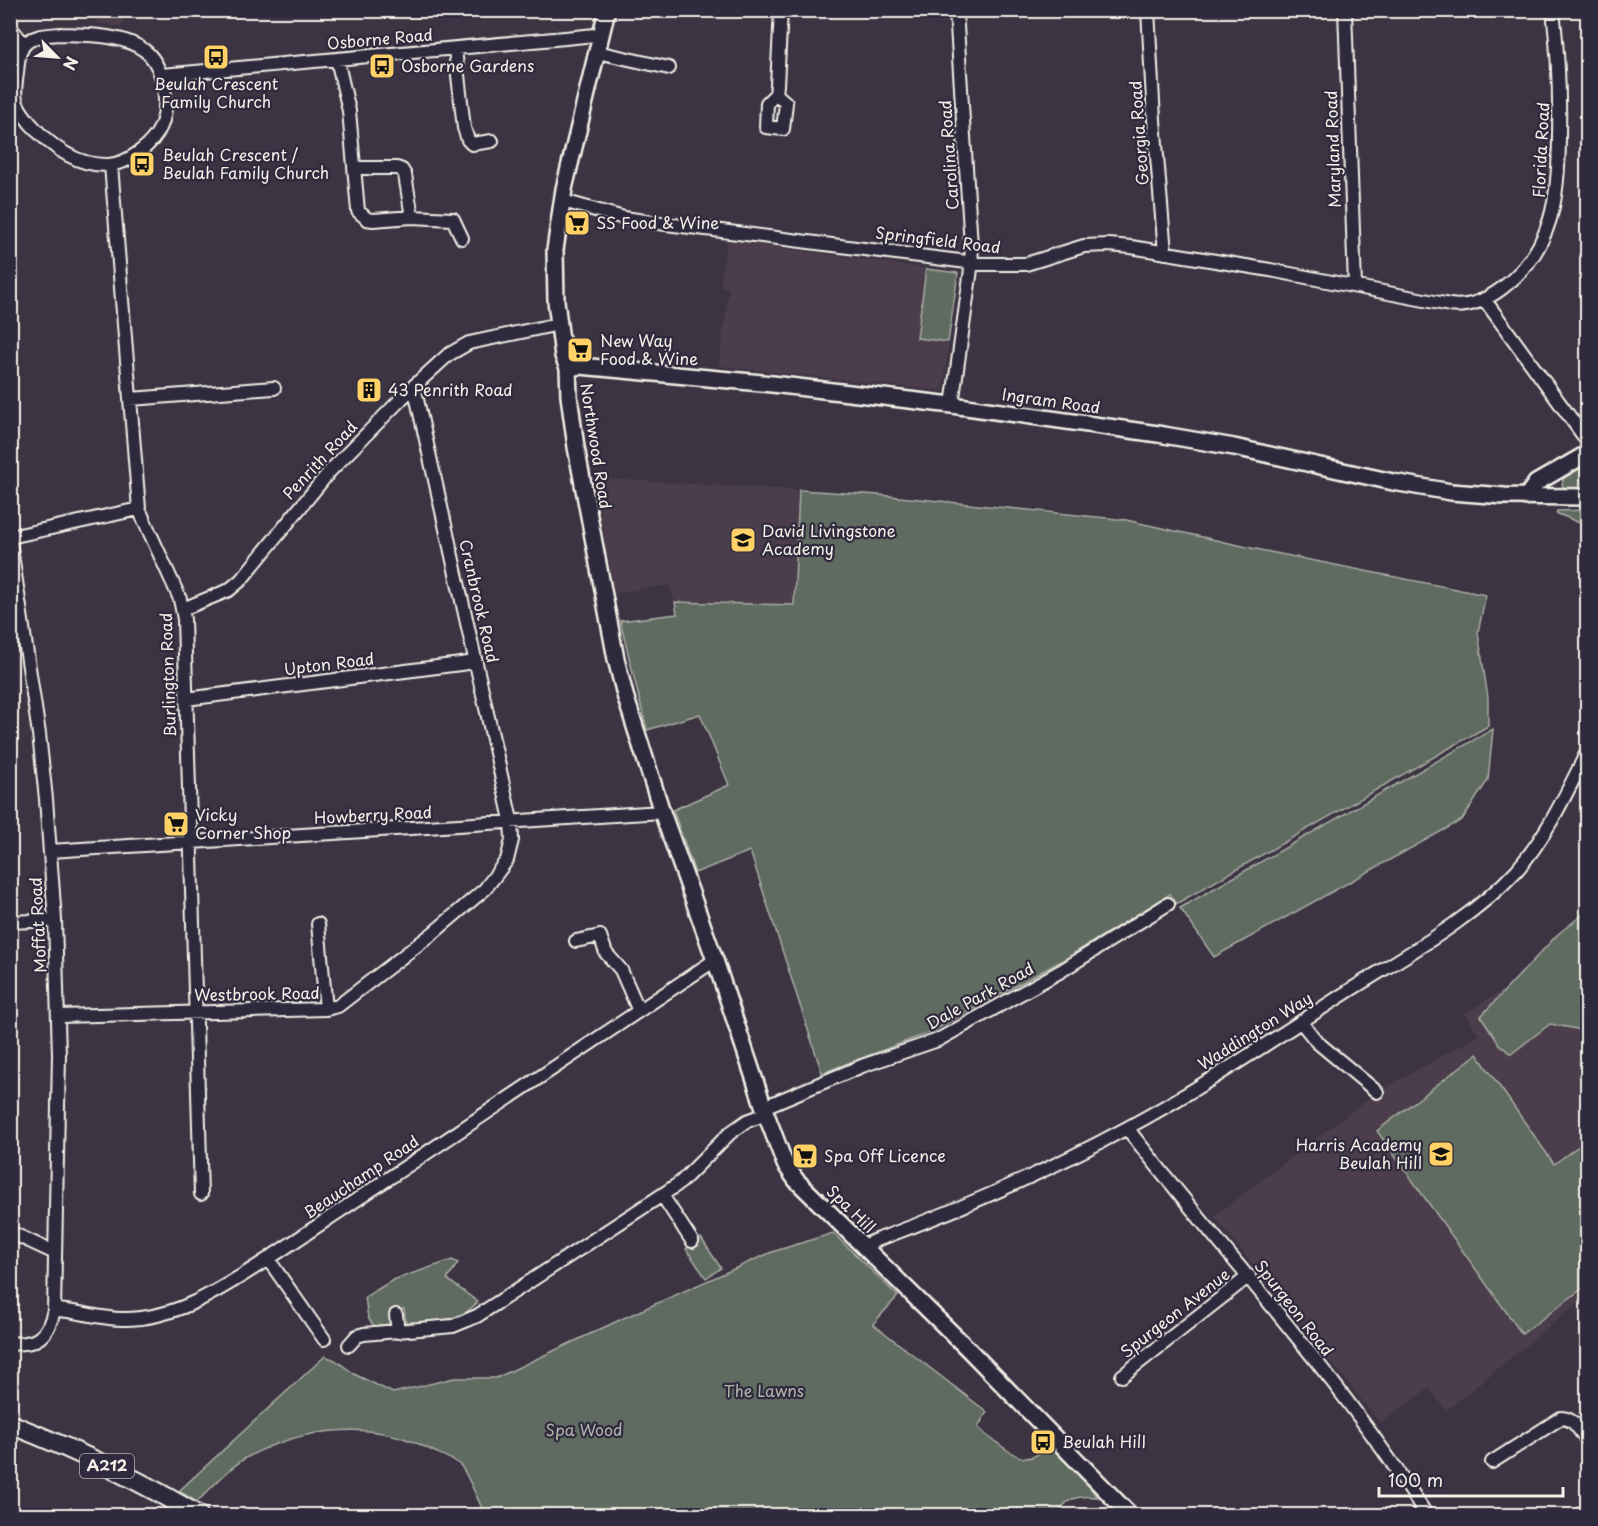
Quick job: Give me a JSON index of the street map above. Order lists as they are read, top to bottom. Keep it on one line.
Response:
{"streets":{"main road":["A212"],"street":["Osborne Road","Georgia Road","Maryland Road","Florida Road","Carolina Road","Springfield Road","Ingram Road","Northwood Road","Penrith Road","Cranbrook Road","Upton Road","Burlington Road","Howberry Road","Moffat Road","Westbrook Road","Dale Park Road","Waddington Way","Beauchamp Road","Spa Hill","Spurgeon Road","Spurgeon Avenue"]},"crossings":[["Osborne Road","Northwood Road"],["Osborne Road","Burlington Road"],["Georgia Road","Springfield Road"],["Maryland Road","Springfield Road"],["Florida Road","Springfield Road"],["Carolina Road","Springfield Road"],["Carolina Road","Ingram Road"],["Springfield Road","Northwood Road"],["Ingram Road","Northwood Road"],["Northwood Road","Penrith Road"],["Northwood Road","Howberry Road"],["Northwood Road","Spa Hill"],["Penrith Road","Cranbrook Road"],["Penrith Road","Burlington Road"],["Cranbrook Road","Upton Road"],["Cranbrook Road","Howberry Road"],["Cranbrook Road","Westbrook Road"],["Upton Road","Burlington Road"],["Burlington Road","Howberry Road"],["Burlington Road","Westbrook Road"],["Howberry Road","Moffat Road"],["Howberry Road","Westbrook Road"],["Howberry Road","Spa Hill"],["Moffat Road","Westbrook Road"],["Moffat Road","Beauchamp Road"],["Dale Park Road","Spa Hill"],["Waddington Way","Spa Hill"],["Waddington Way","Spurgeon Road"],["Beauchamp Road","Spa Hill"],["Spurgeon Road","Spurgeon Avenue"]],"parks":["The Lawns","Spa Wood"],"places":{"bus stop":["Beulah Crescent Family Church","Osborne Gardens","Beulah Crescent / Beulah Family Church","Beulah Hill"],"supermarket":["SS Food & Wine","New Way Food & Wine","Vicky Corner Shop","Spa Off Licence"],"building":["43 Penrith Road"],"school or university":["David Livingstone Academy","Harris Academy Beulah Hill"]},"scale_bar":"100 m","north":"bottom right"}
